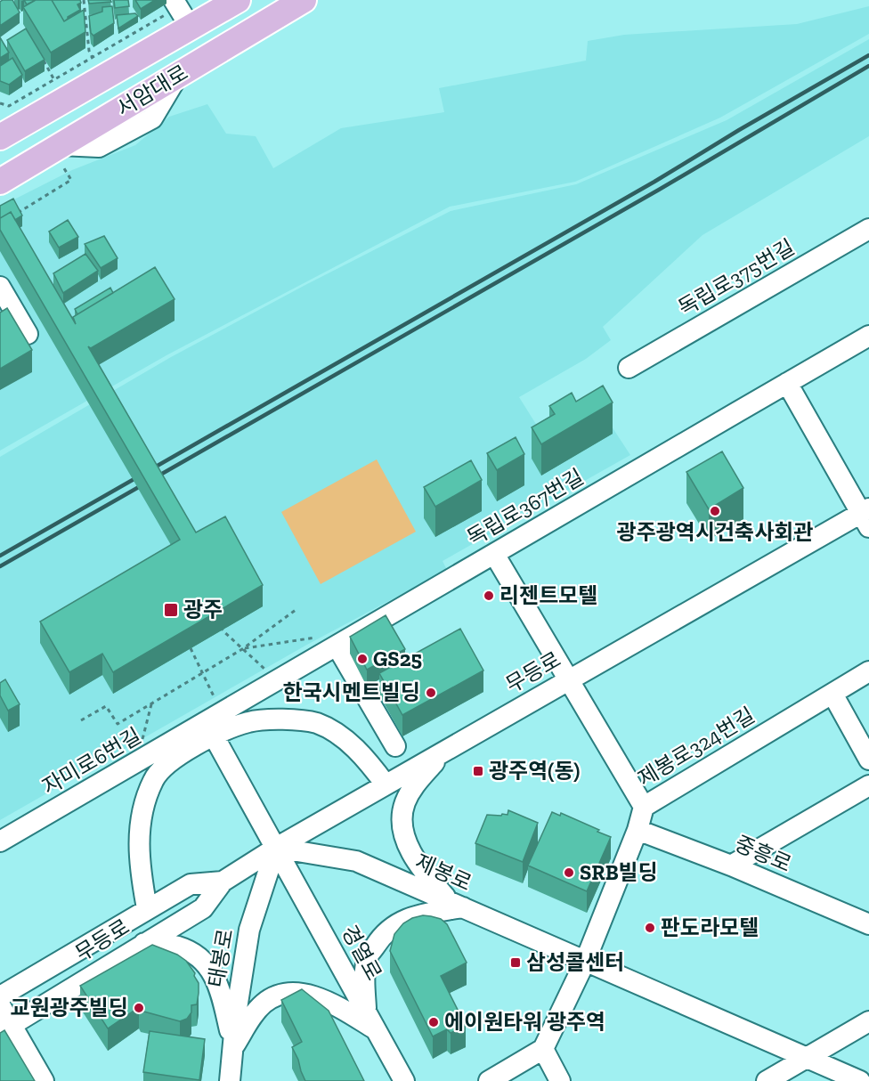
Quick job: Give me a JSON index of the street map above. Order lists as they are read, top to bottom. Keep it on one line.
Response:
{"streets":{"main road":["서암대로"],"street":["독립로375번길","독립로367번길","무등로","제봉로324번길","자미로6번길","중흥로","제봉로","경열로","태봉로"]},"crossings":[["독립로367번길","자미로6번길"],["독립로367번길","경열로"],["무등로","제봉로"],["무등로","경열로"],["무등로","태봉로"],["제봉로324번길","중흥로"],["제봉로324번길","제봉로"],["자미로6번길","경열로"],["제봉로","경열로"],["제봉로","태봉로"],["경열로","태봉로"]],"places":{"other":["광주광역시건축사회관","리젠트모텔","GS25","한국시멘트빌딩","SRB빌딩","판도라모텔","교원광주빌딩","에이원타워 광주역"],"transit":["광주","광주역(동)","삼성콜센터"]}}
